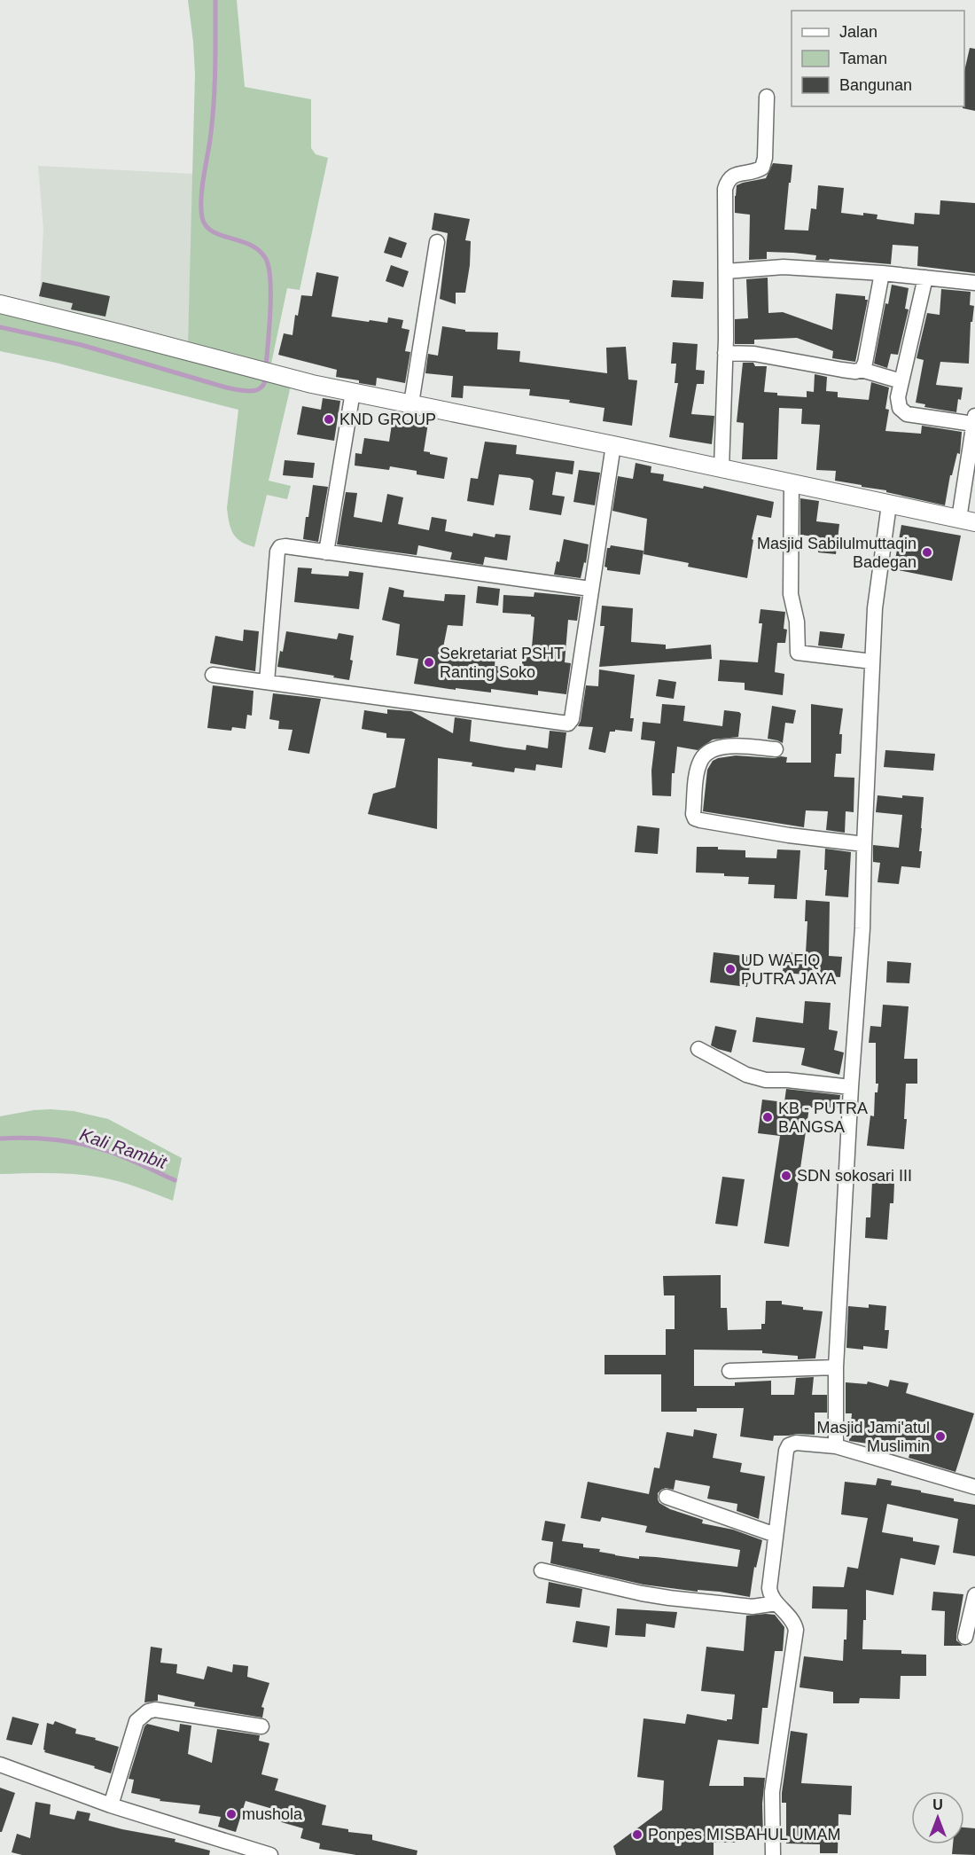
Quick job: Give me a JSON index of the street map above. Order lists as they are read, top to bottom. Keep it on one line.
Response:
{"water":["Kali Rambit"],"places":["KND GROUP","Masjid Sabilulmuttaqin Badegan","Sekretariat PSHT Ranting Soko","UD WAFIQ PUTRA JAYA","KB - PUTRA BANGSA","SDN sokosari III","Masjid Jami'atul Muslimin","mushola","Ponpes MISBAHUL UMAM"],"legend":["Jalan","Taman","Bangunan"],"north":"top"}
